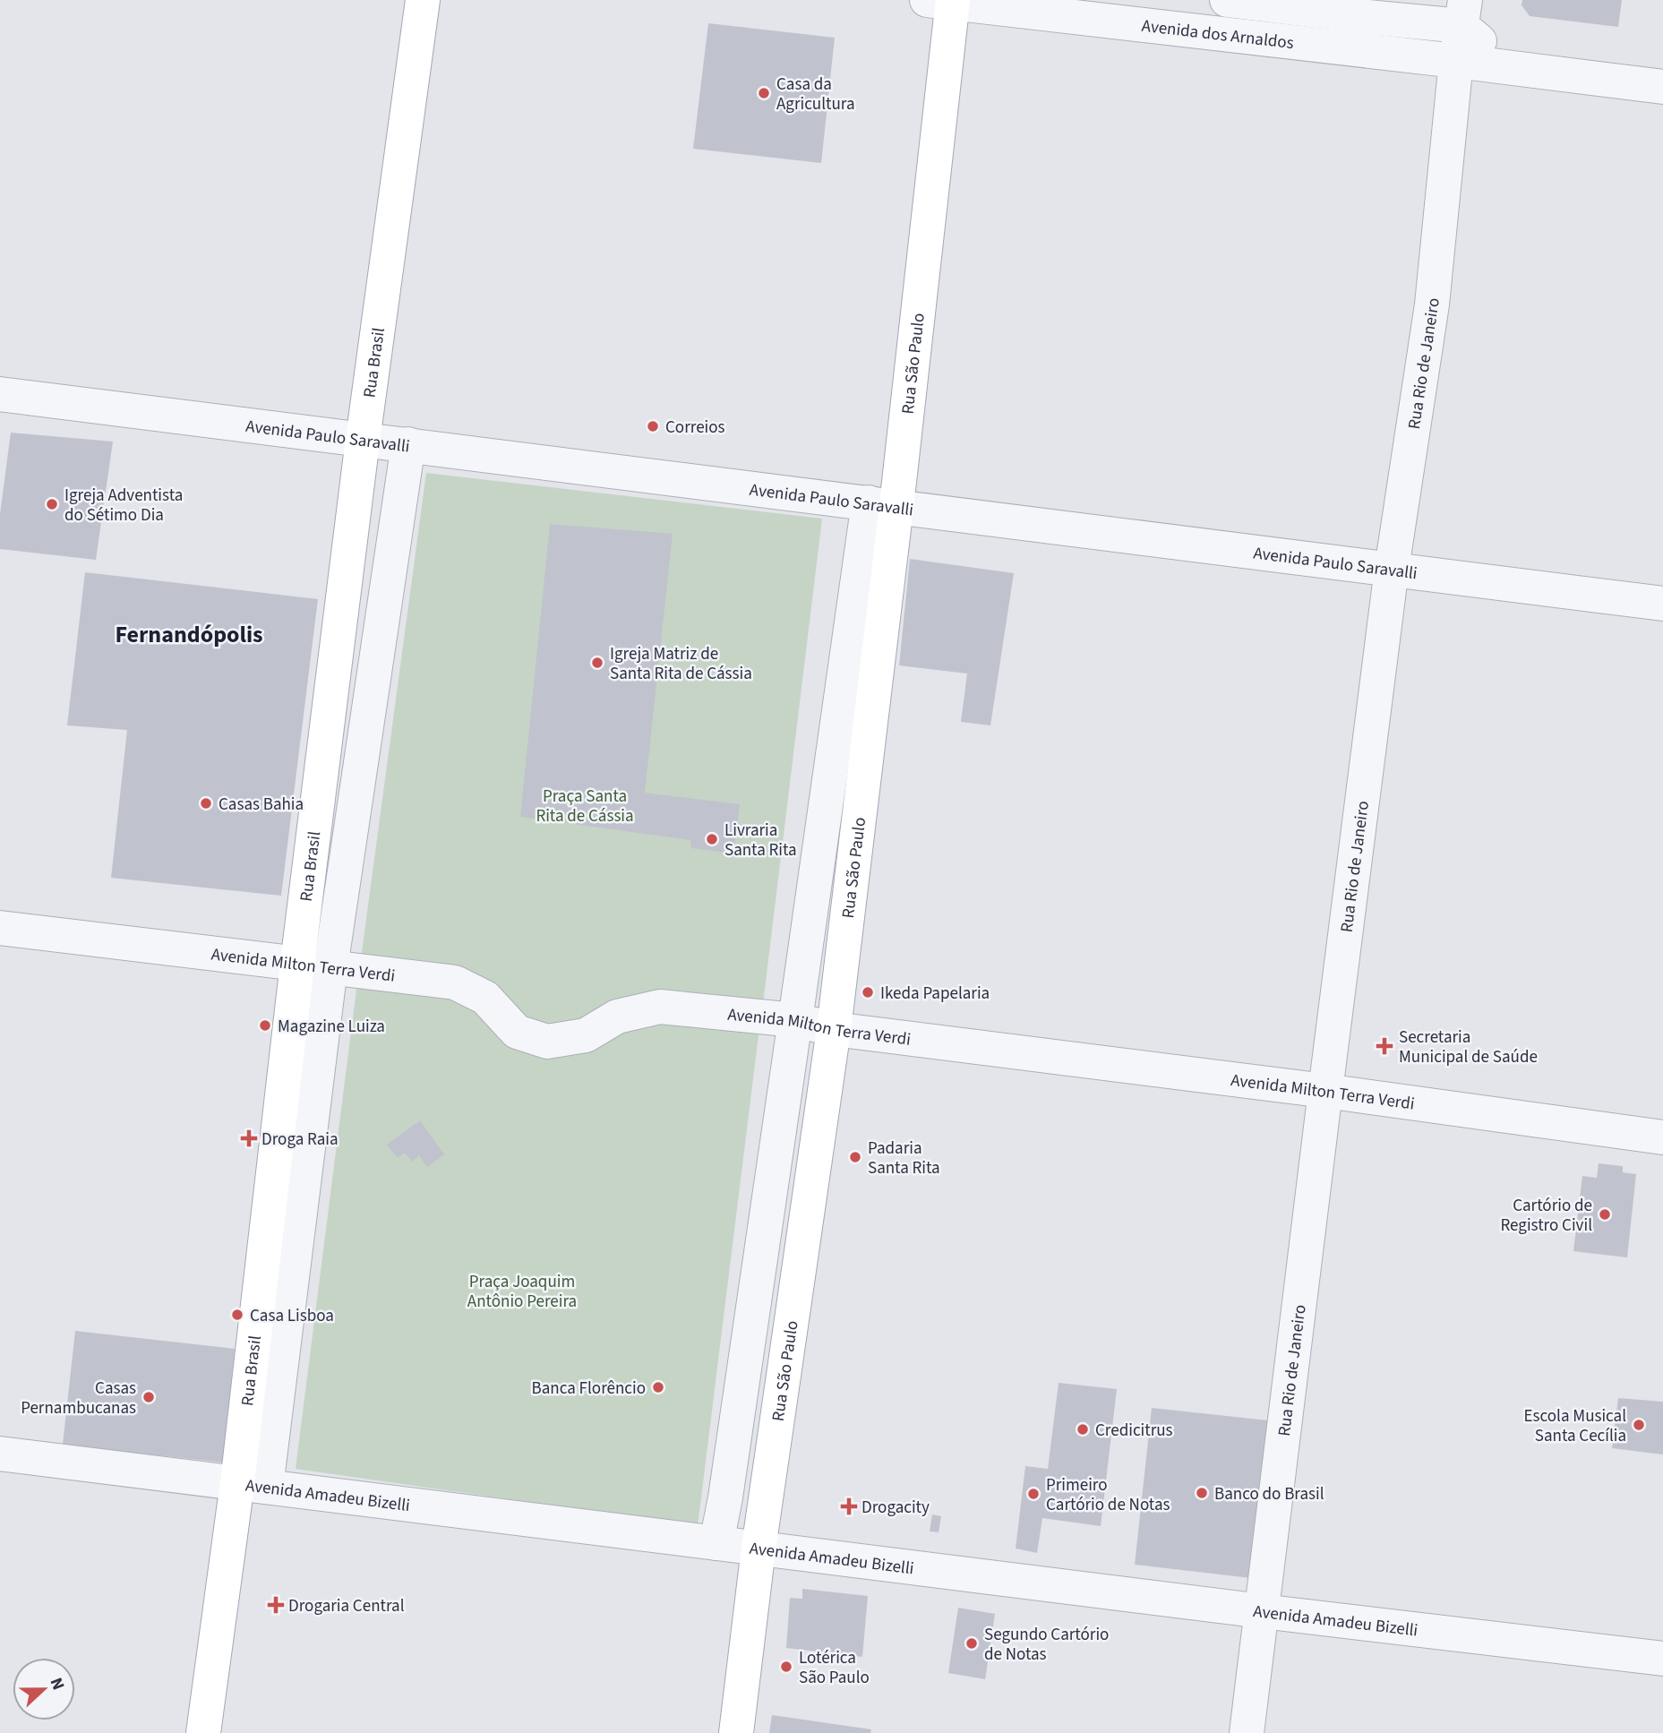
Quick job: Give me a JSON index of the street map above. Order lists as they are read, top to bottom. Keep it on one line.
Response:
{"streets":{"main road":["Rua Brasil","Rua São Paulo"],"street":["Avenida dos Arnaldos","Rua Rio de Janeiro","Avenida Paulo Saravalli","Avenida Milton Terra Verdi","Avenida Amadeu Bizelli"]},"crossings":[["Avenida dos Arnaldos","Rua Rio de Janeiro"],["Avenida dos Arnaldos","Rua São Paulo"],["Rua Brasil","Avenida Paulo Saravalli"],["Rua Brasil","Avenida Milton Terra Verdi"],["Rua Brasil","Avenida Amadeu Bizelli"],["Rua Rio de Janeiro","Avenida Paulo Saravalli"],["Rua Rio de Janeiro","Avenida Milton Terra Verdi"],["Rua Rio de Janeiro","Avenida Amadeu Bizelli"],["Rua São Paulo","Avenida Paulo Saravalli"],["Rua São Paulo","Avenida Milton Terra Verdi"],["Rua São Paulo","Avenida Amadeu Bizelli"]],"districts":["Fernandópolis"],"parks":["Praça Santa Rita de Cássia","Praça Joaquim Antônio Pereira"],"places":{"other":["Casa da Agricultura","Correios","Igreja Adventista do Sétimo Dia","Igreja Matriz de Santa Rita de Cássia","Casas Bahia","Livraria Santa Rita","Ikeda Papelaria","Magazine Luiza","Padaria Santa Rita","Cartório de Registro Civil","Casa Lisboa","Banca Florêncio","Casas Pernambucanas","Escola Musical Santa Cecília","Credicitrus","Banco do Brasil","Primeiro Cartório de Notas","Segundo Cartório de Notas","Lotérica São Paulo"],"health":["Secretaria Municipal de Saúde","Droga Raia","Drogacity","Drogaria Central"]},"north":"right"}
